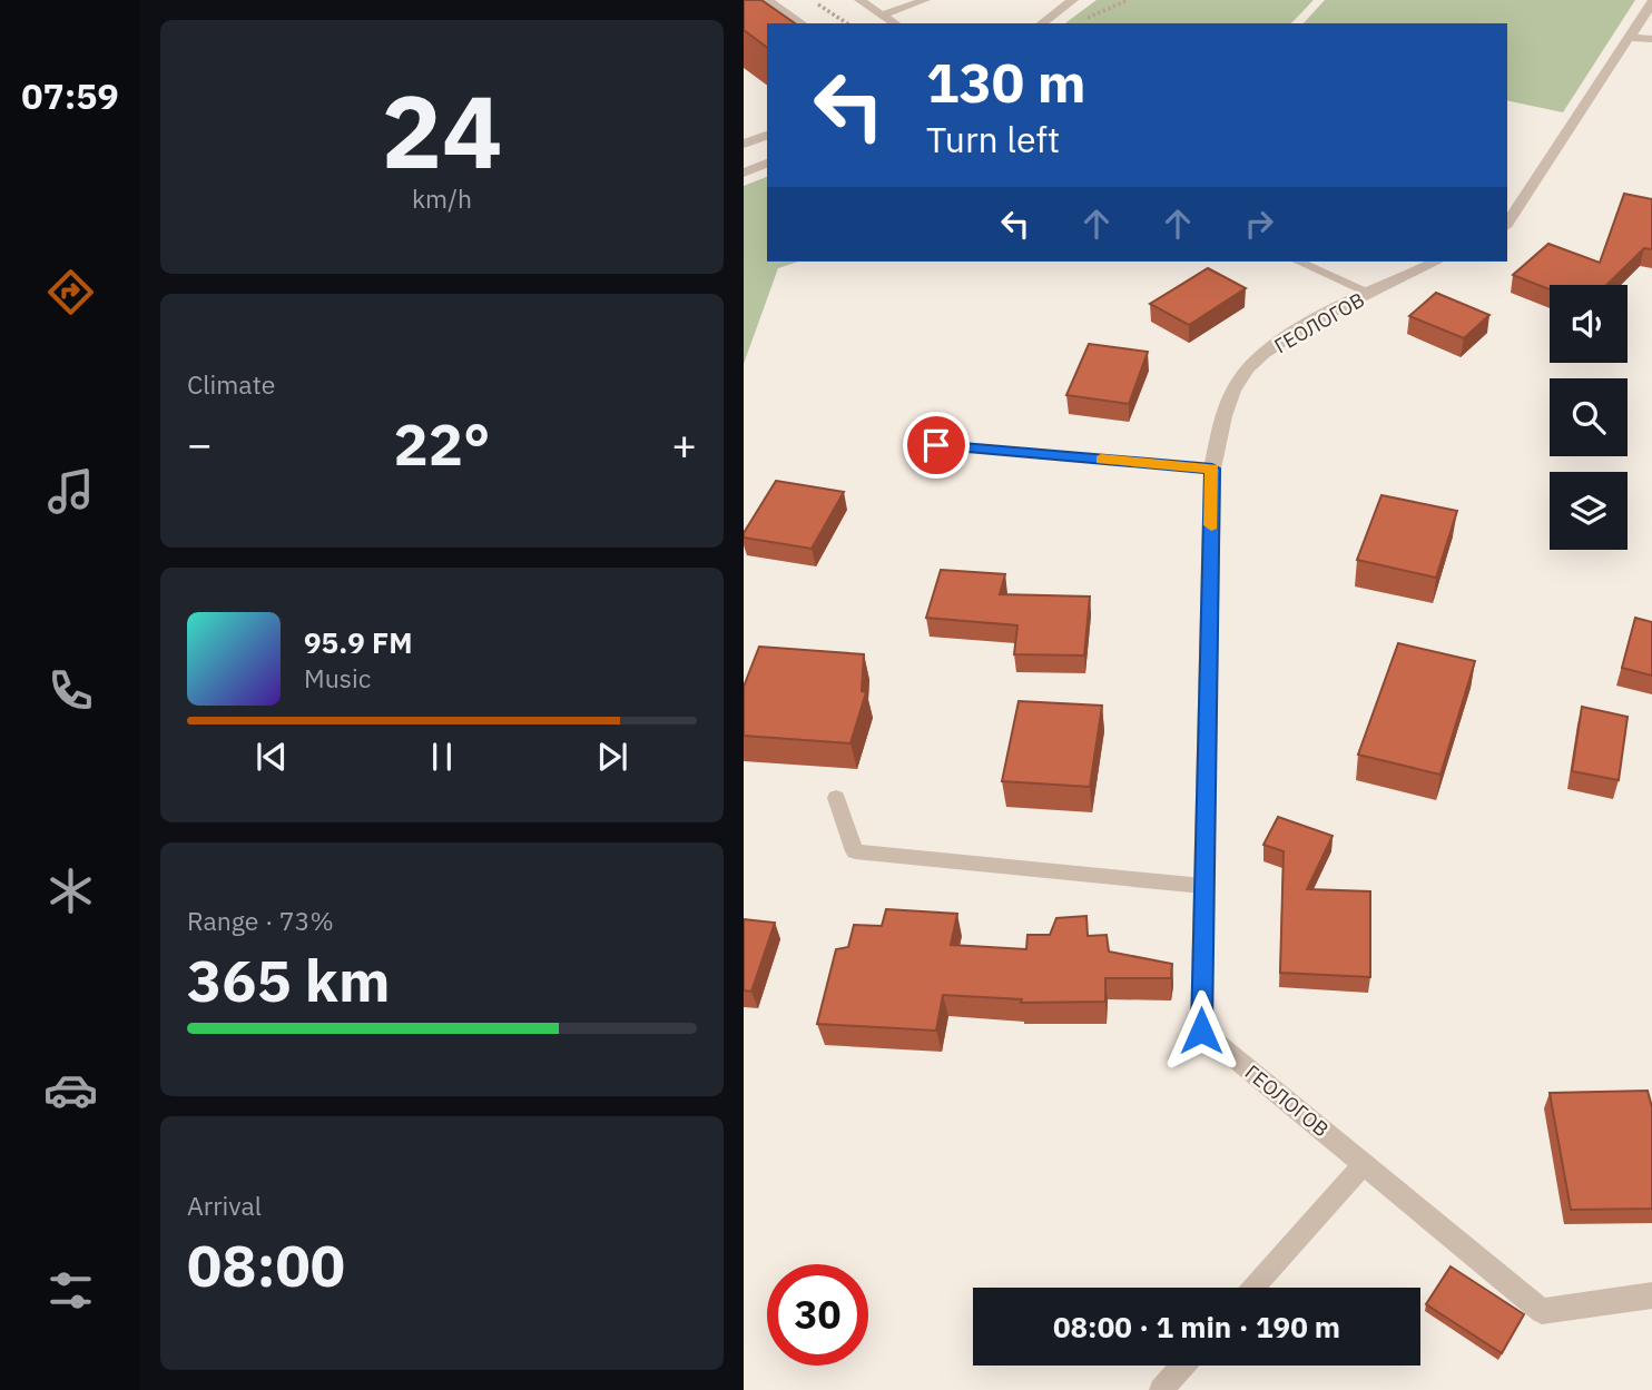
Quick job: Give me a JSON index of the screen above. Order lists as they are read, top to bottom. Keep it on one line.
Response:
{"streets":{"street":["ГЕОЛОГОВ"]},"page":{"tabs":"07:59","tile":[["24","km/h"],"Climate",["Range · 73%","365 km"],["Arrival","08:00"]],"turn":["130 m","Turn left"],"heat":["−","22°","+"],"song":["95.9 FM","Music"],"limit":"30","trip":"08:00 · 1 min · 190 m"}}
